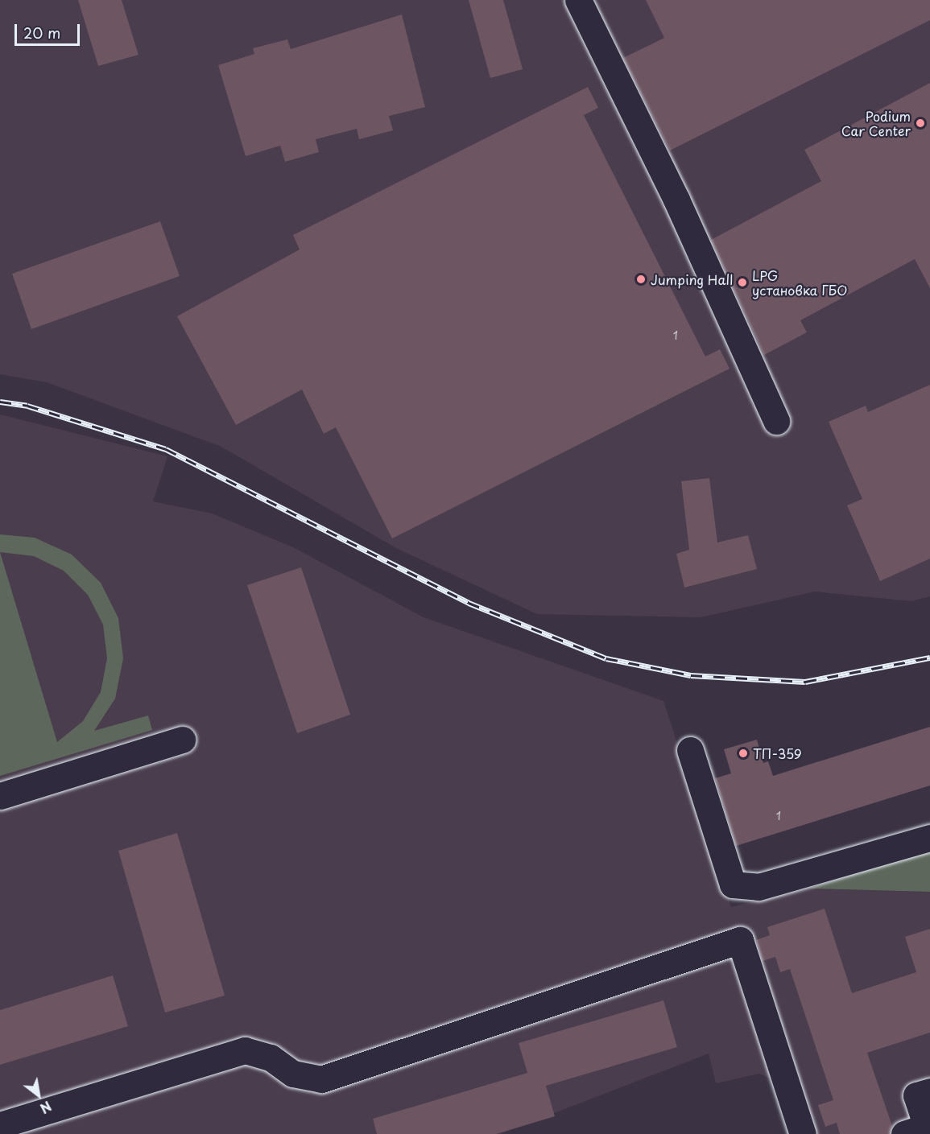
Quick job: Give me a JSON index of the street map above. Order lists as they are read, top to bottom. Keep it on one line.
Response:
{"places":["Podium Car Center","Jumping Hall","LPG установка ГБО","ТП-359"],"house_numbers":["1","1"],"scale_bar":"20 m","north":"bottom right"}
